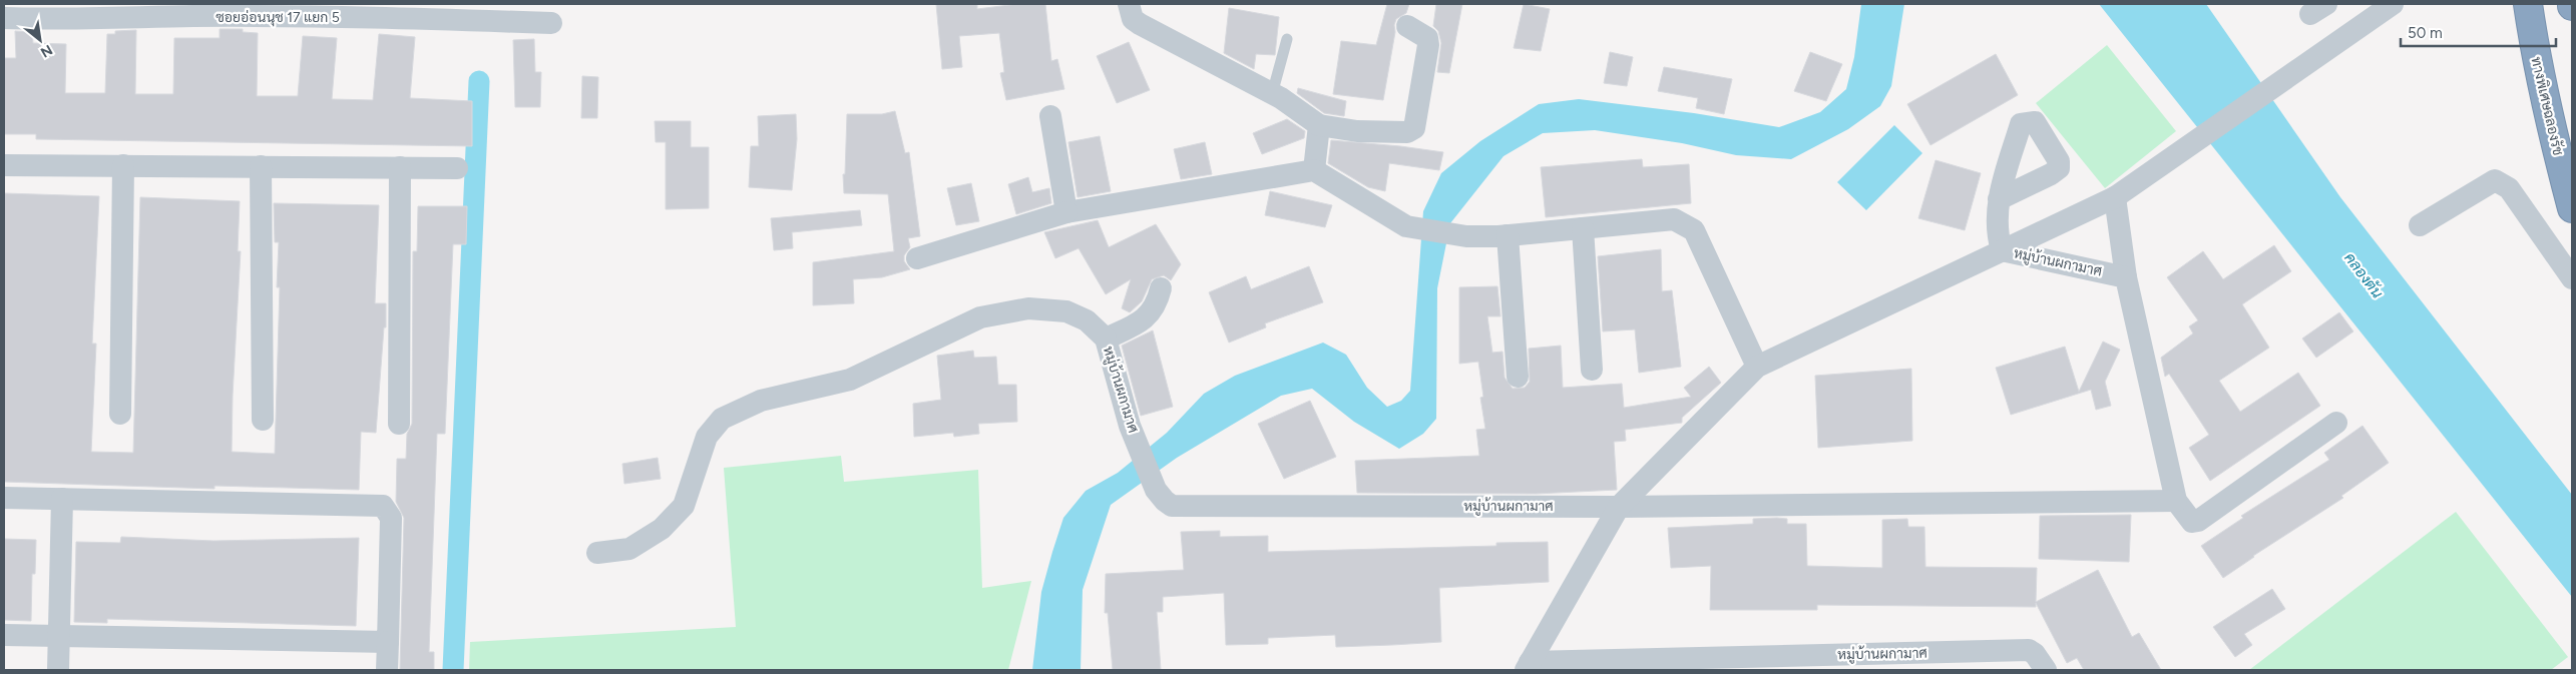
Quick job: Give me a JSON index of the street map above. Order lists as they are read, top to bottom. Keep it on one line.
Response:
{"streets":{"highway":["ทางพิเศษฉลองรัช"],"street":["ซอยอ่อนนุช 17 แยก 5","หมู่บ้านผกามาศ"]},"water":["คลองตัน"],"scale_bar":"50 m","north":"bottom right"}
